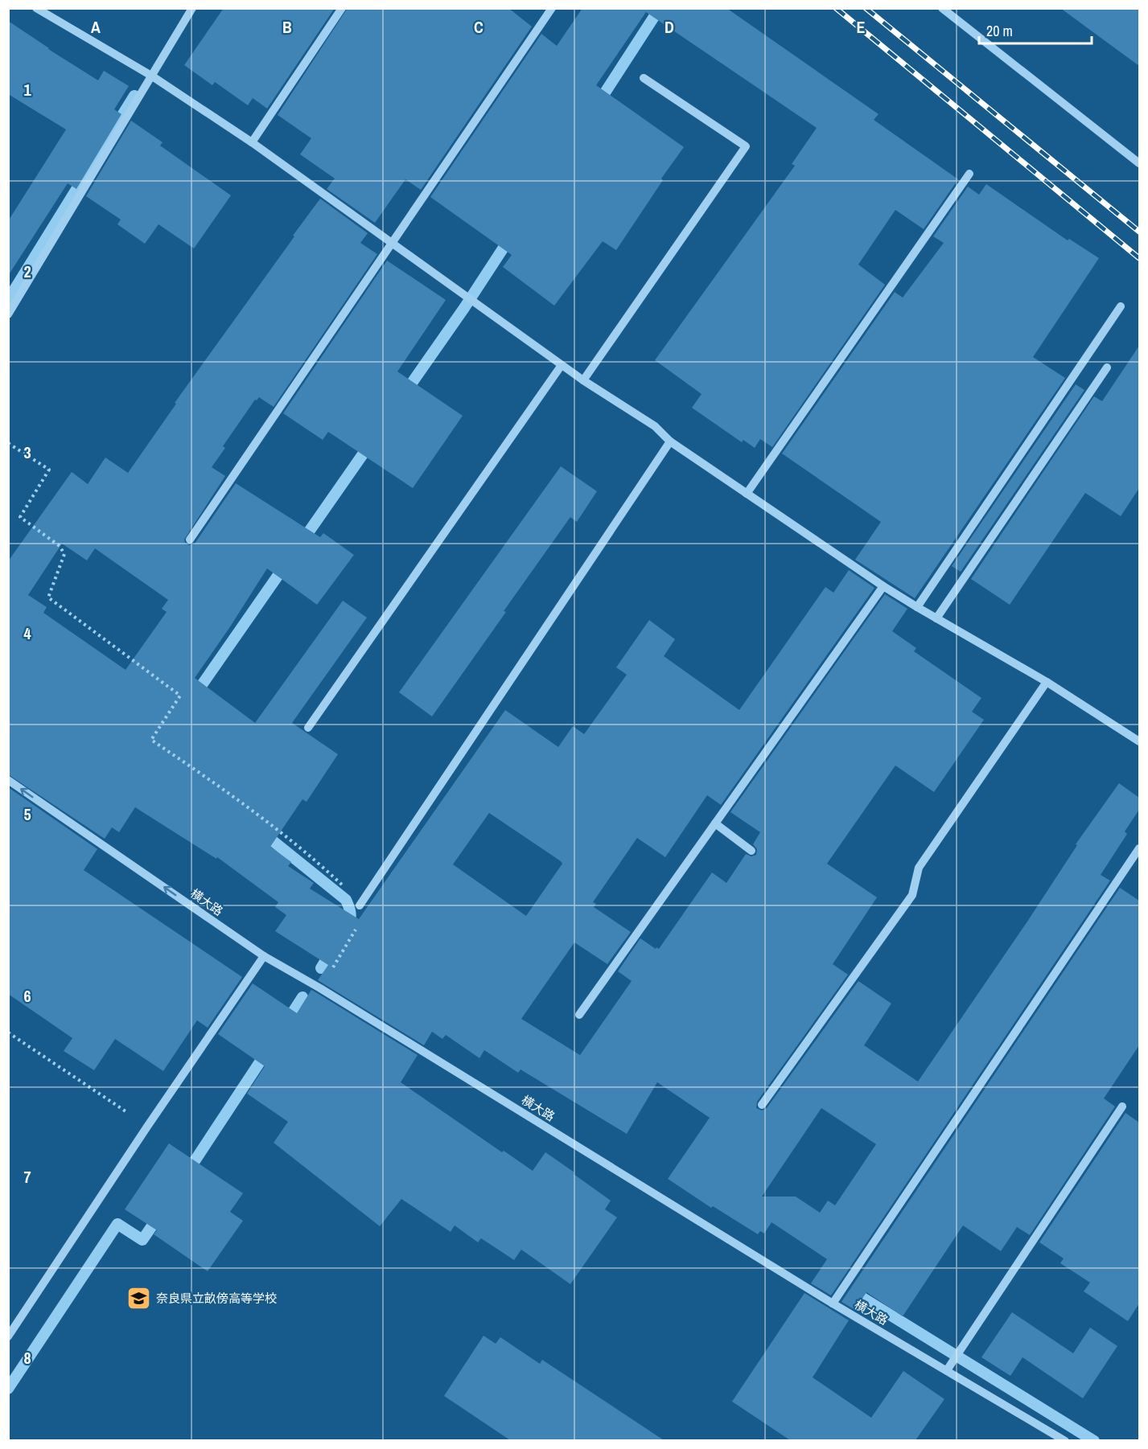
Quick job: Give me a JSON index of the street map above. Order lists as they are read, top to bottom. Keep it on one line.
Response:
{"streets":{"street":["横大路"]},"places":{"school or university":["奈良県立畝傍高等学校"]},"scale_bar":"20 m","grid":{"columns":["A","B","C","D","E"],"rows":["1","2","3","4","5","6","7","8"]}}
